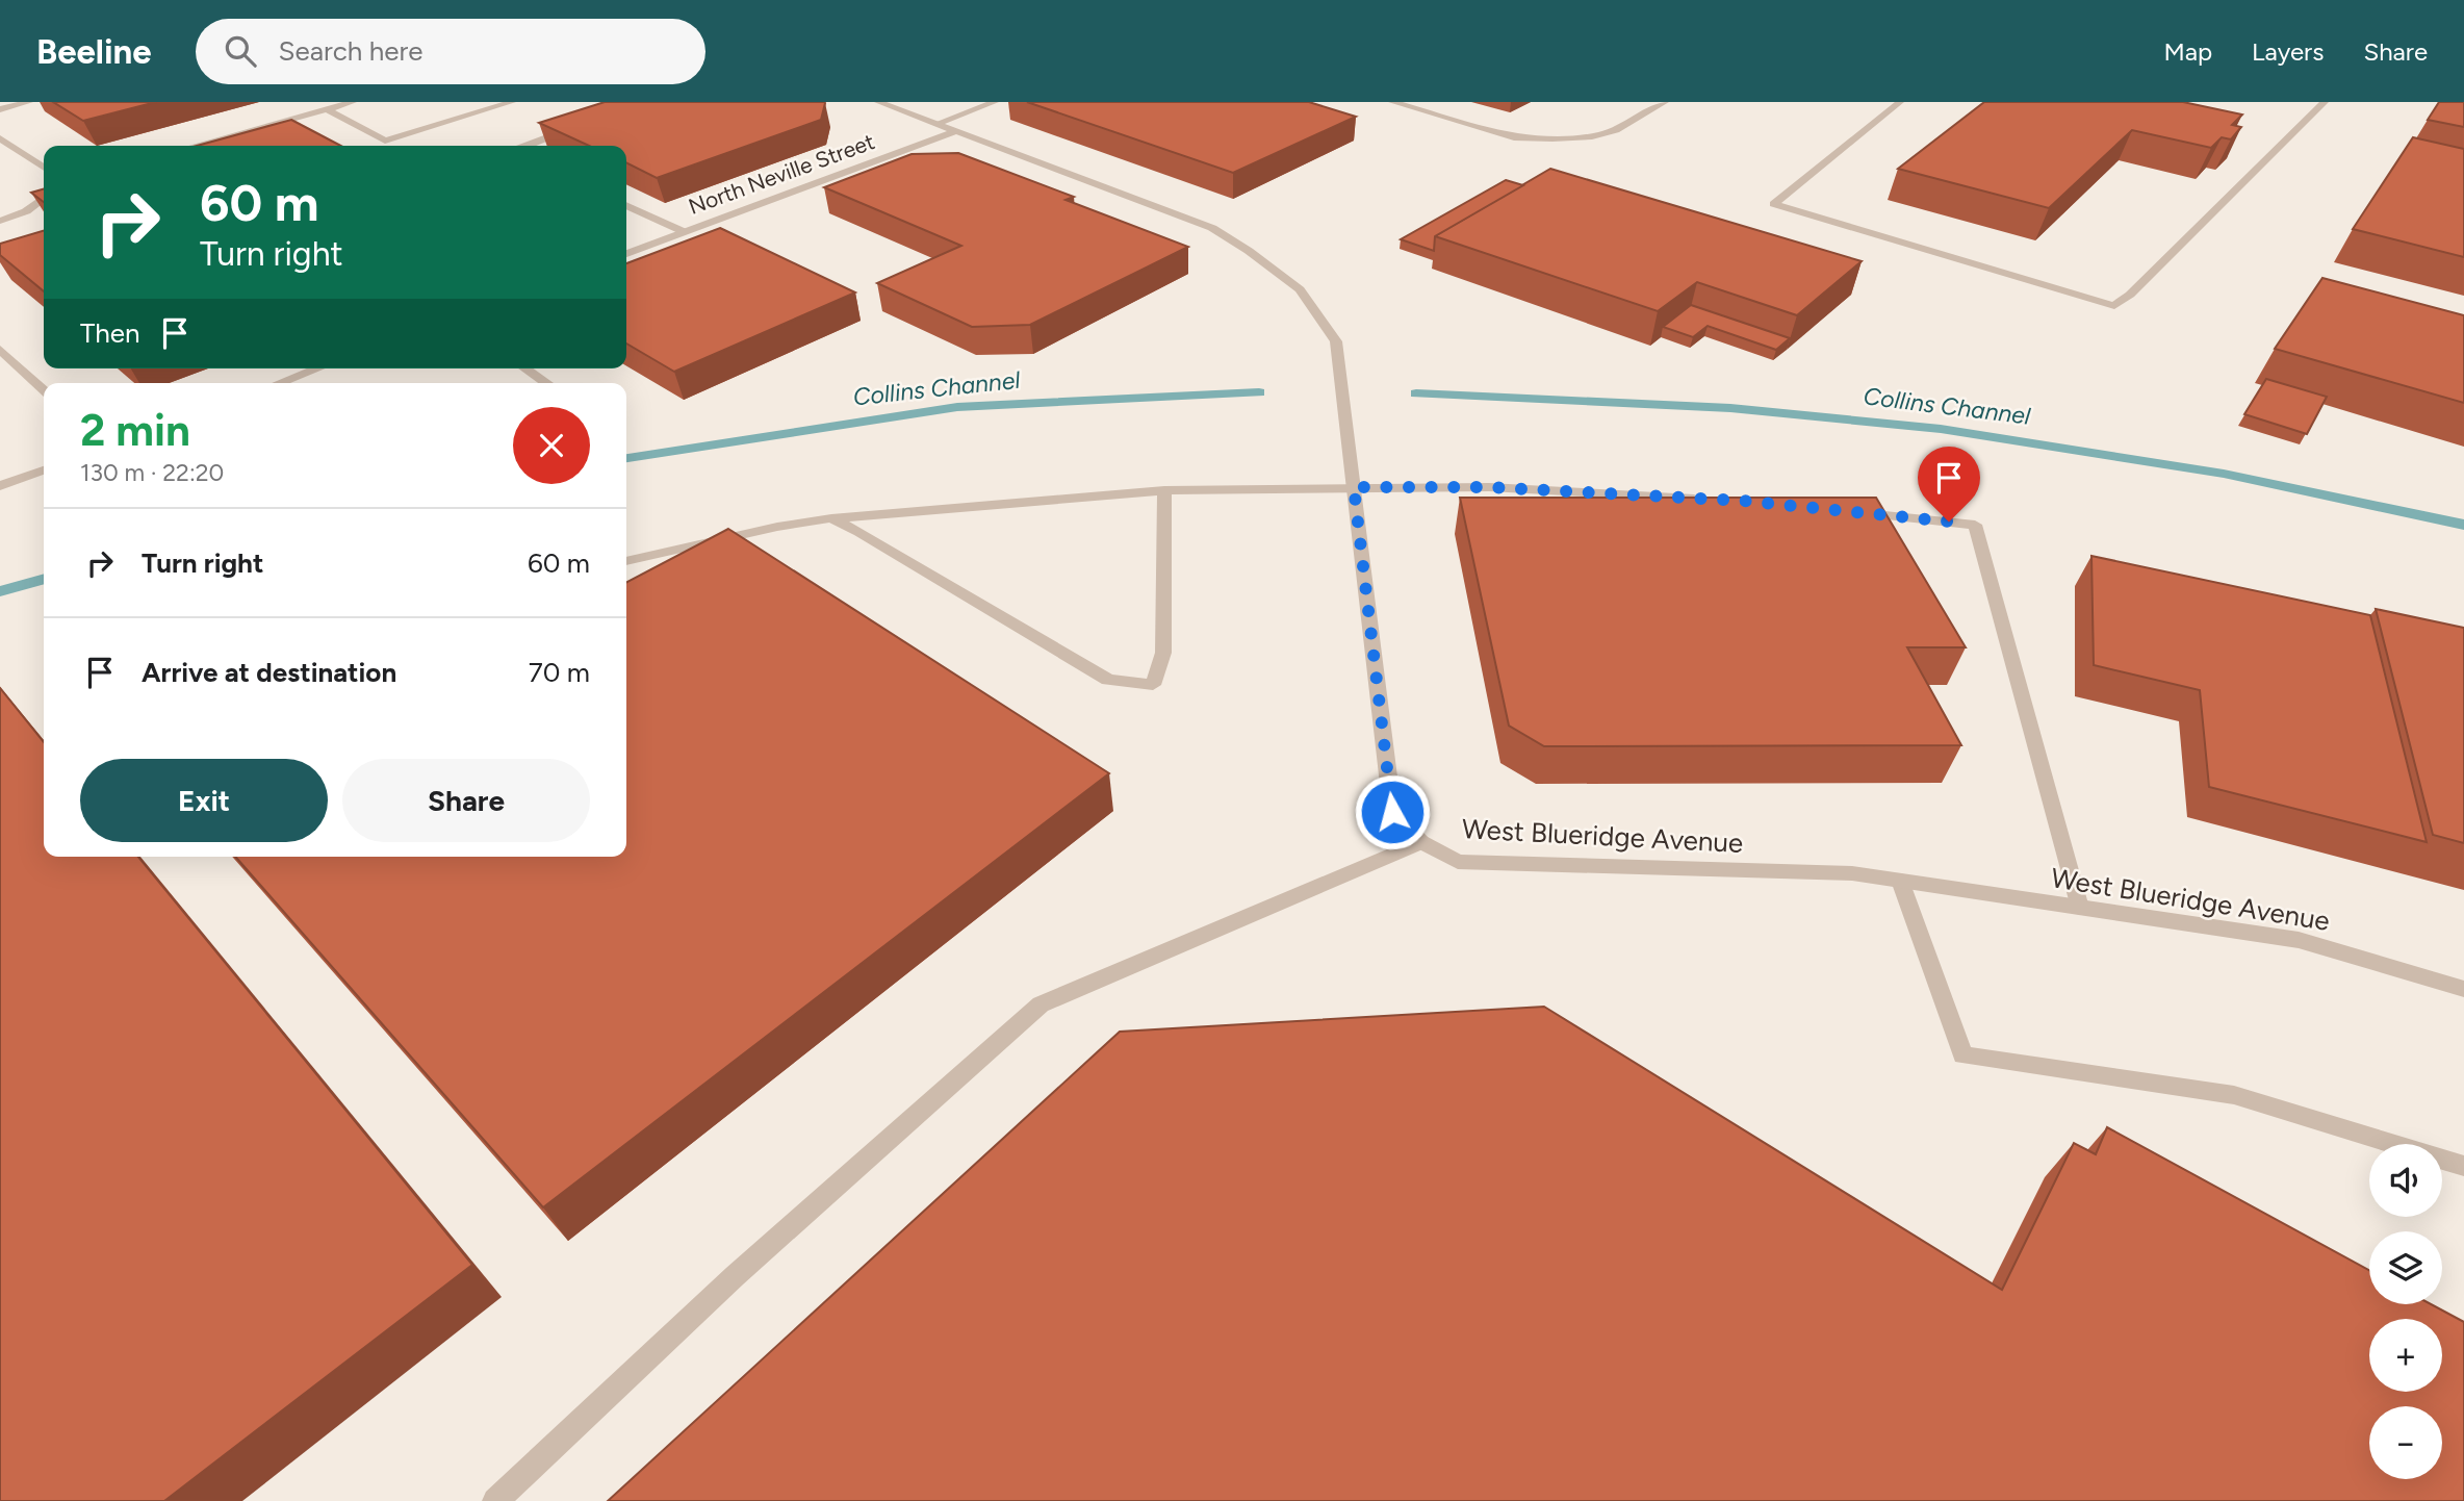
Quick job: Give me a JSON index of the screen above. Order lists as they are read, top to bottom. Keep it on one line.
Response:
{"streets":{"street":["North Neville Street","West Blueridge Avenue"]},"crossings":[["North Neville Street","West Blueridge Avenue"]],"water":["Collins Channel"],"page":{"header":"Beeline","search":"Search here","nav":["Map","Layers","Share"],"turn":["60 m","Turn right"],"then":"Then","heading":["2 min","130 m · 22:20"],"list":[{"name":"Turn right","value":"60 m"},{"name":"Arrive at destination","value":"70 m"}],"buttons":["Exit","Share"],"map_buttons":["+","−"]}}
